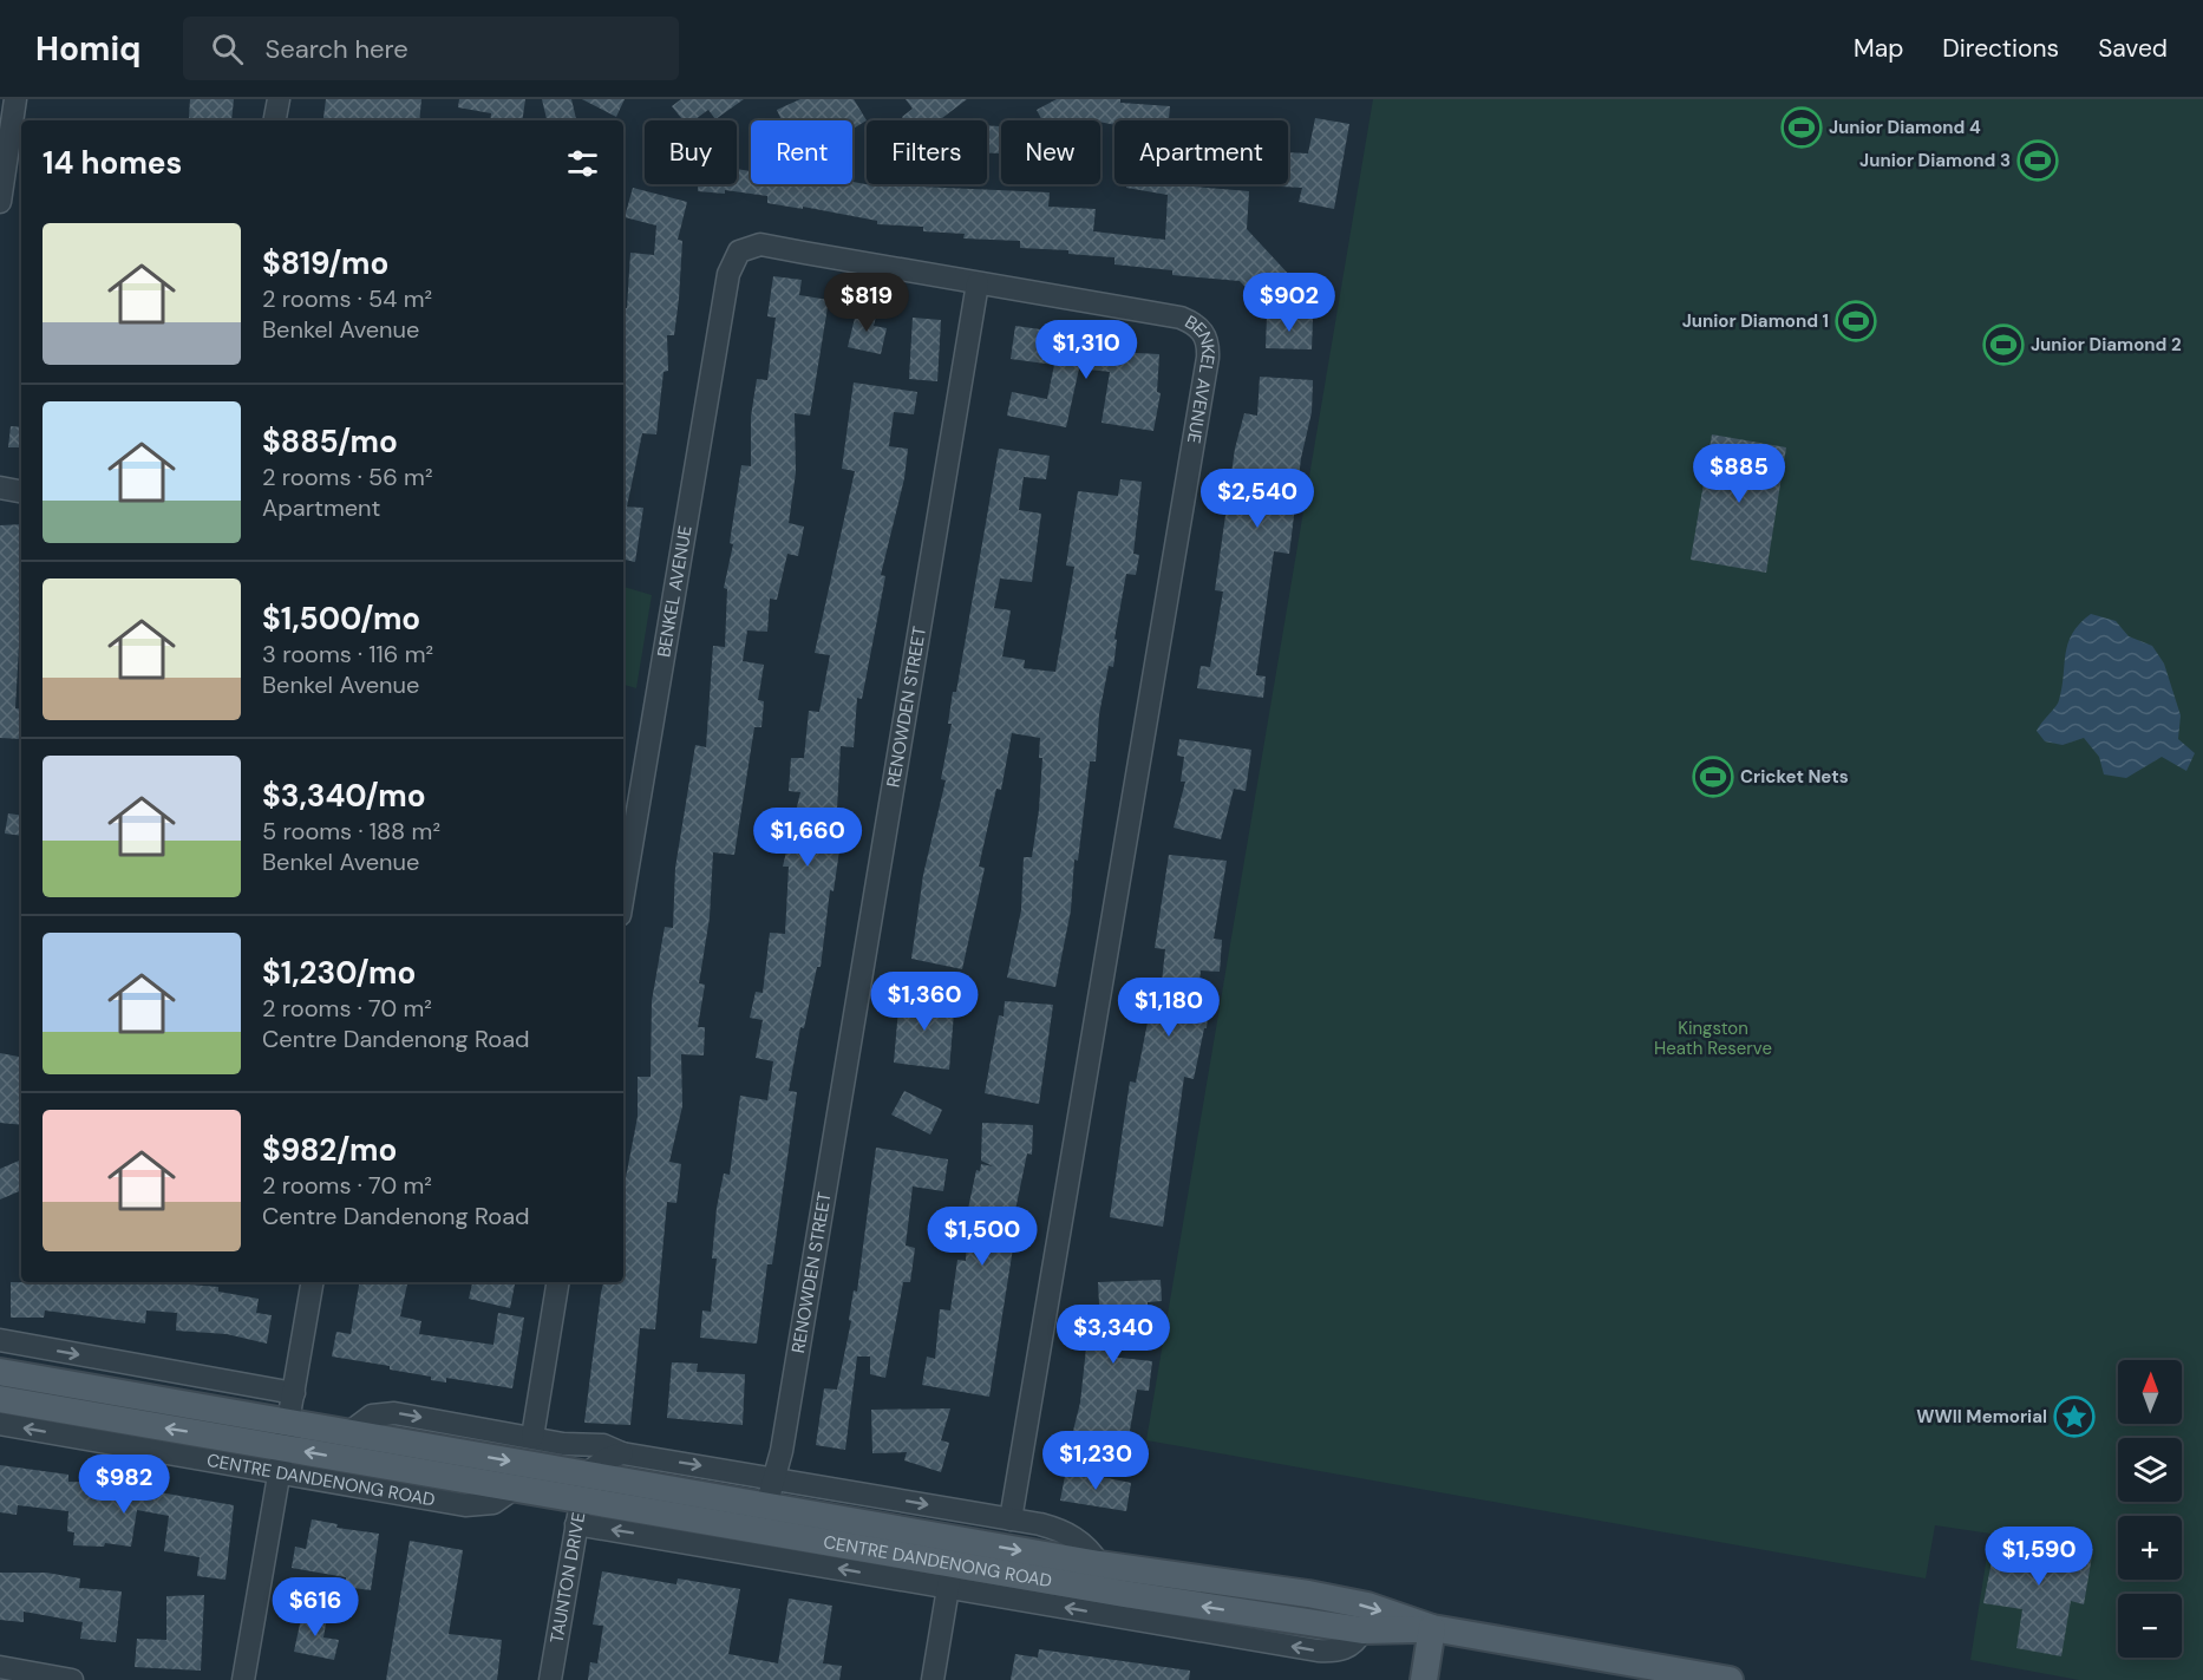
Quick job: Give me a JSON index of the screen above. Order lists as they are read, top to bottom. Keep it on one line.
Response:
{"streets":{"main road":["CENTRE DANDENONG ROAD"],"street":["BENKEL AVENUE","RENOWDEN STREET","TAUNTON DRIVE"]},"crossings":[["BENKEL AVENUE","RENOWDEN STREET"],["RENOWDEN STREET","CENTRE DANDENONG ROAD"],["CENTRE DANDENONG ROAD","TAUNTON DRIVE"]],"parks":["Kingston Heath Reserve"],"places":{"sports":["Junior Diamond 4","Junior Diamond 3","Junior Diamond 1","Junior Diamond 2","Cricket Nets"],"place":["WWII Memorial"]},"north":"top","page":{"header":"Homiq","search":"Search here","nav":["Map","Directions","Saved"],"chip":["Buy","Rent","Filters","New","Apartment"],"heading":"14 homes","list":[{"name":"$819/mo","note":"2 rooms · 54 m² · Benkel Avenue"},{"name":"$885/mo","note":"2 rooms · 56 m² · Apartment"},{"name":"$1,500/mo","note":"3 rooms · 116 m² · Benkel Avenue"},{"name":"$3,340/mo","note":"5 rooms · 188 m² · Benkel Avenue"},{"name":"$1,230/mo","note":"2 rooms · 70 m² · Centre Dandenong Road"},{"name":"$982/mo","note":"2 rooms · 70 m² · Centre Dandenong Road"}],"price":["$819","$902","$1,310","$885","$2,540","$1,660","$1,360","$1,180","$1,500","$3,340","$1,230","$982","$1,590","$616"],"map_buttons":["+","−"]}}
